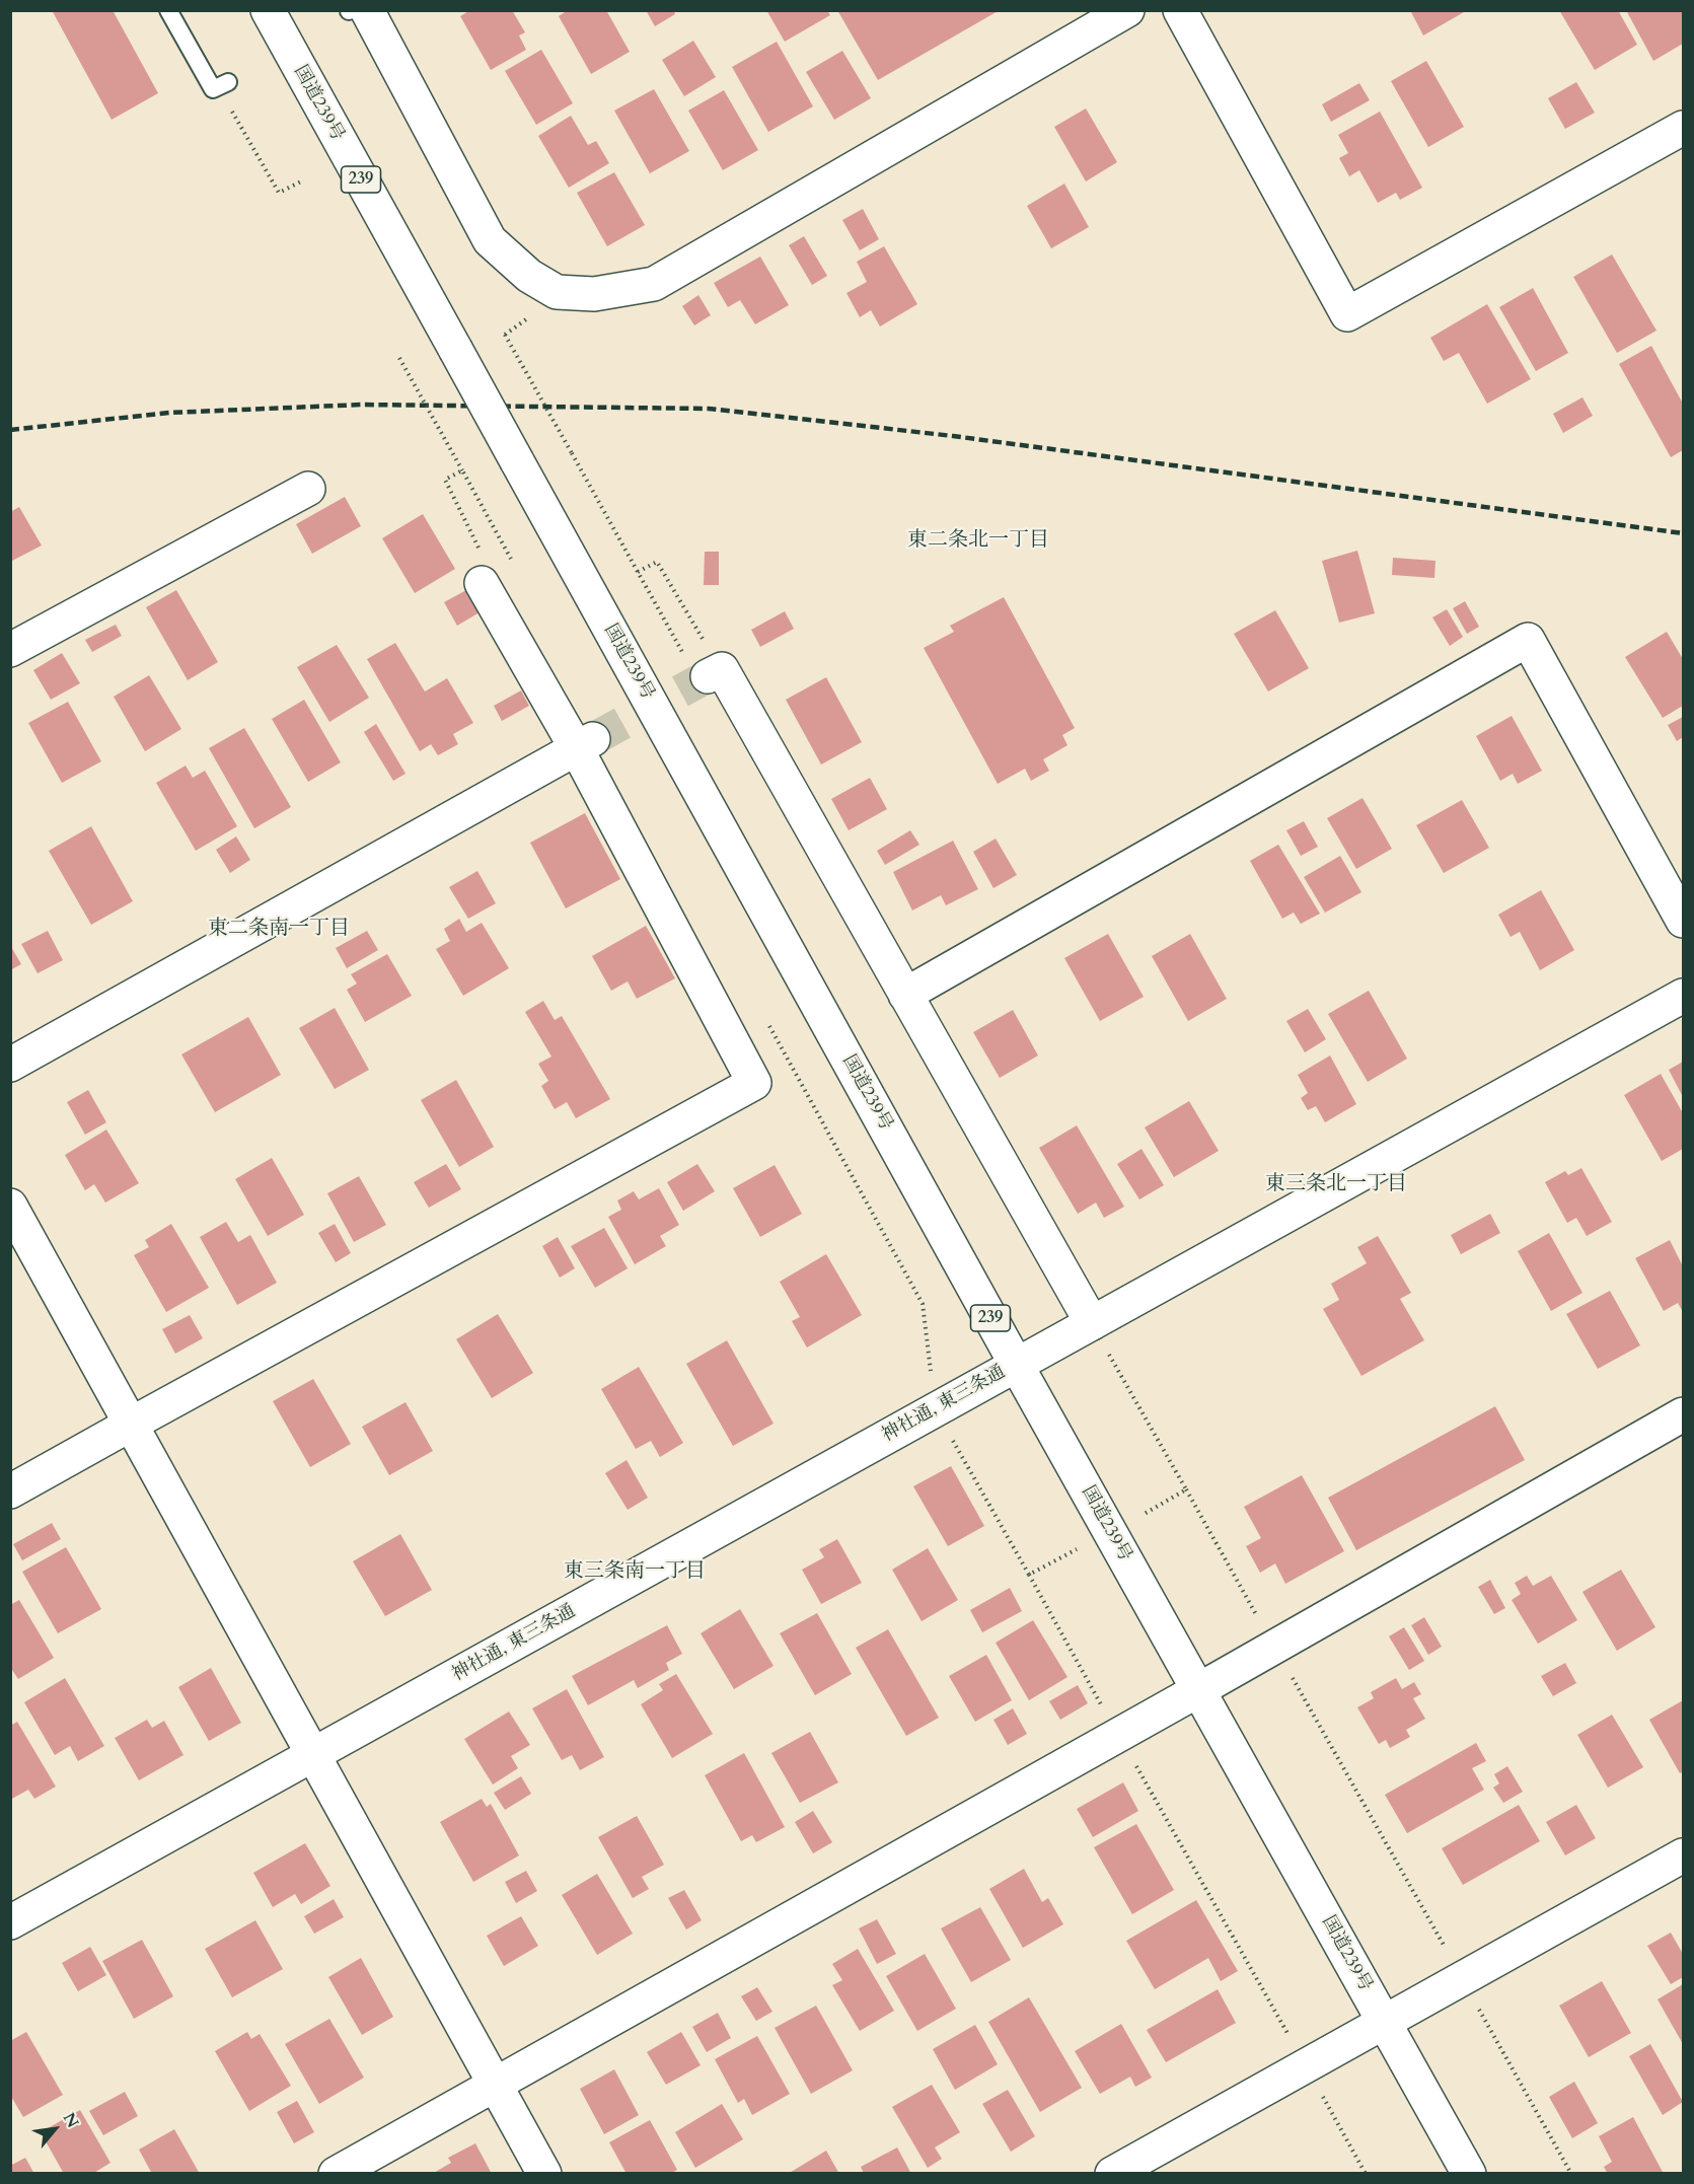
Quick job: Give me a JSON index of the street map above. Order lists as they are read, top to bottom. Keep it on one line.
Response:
{"streets":{"main road":["国道239号","239","神社通, 東三条通"]},"crossings":[["国道239号","神社通, 東三条通"]],"districts":["東二条北一丁目","東二条南一丁目","東三条北一丁目","東三条南一丁目"],"north":"top right"}
